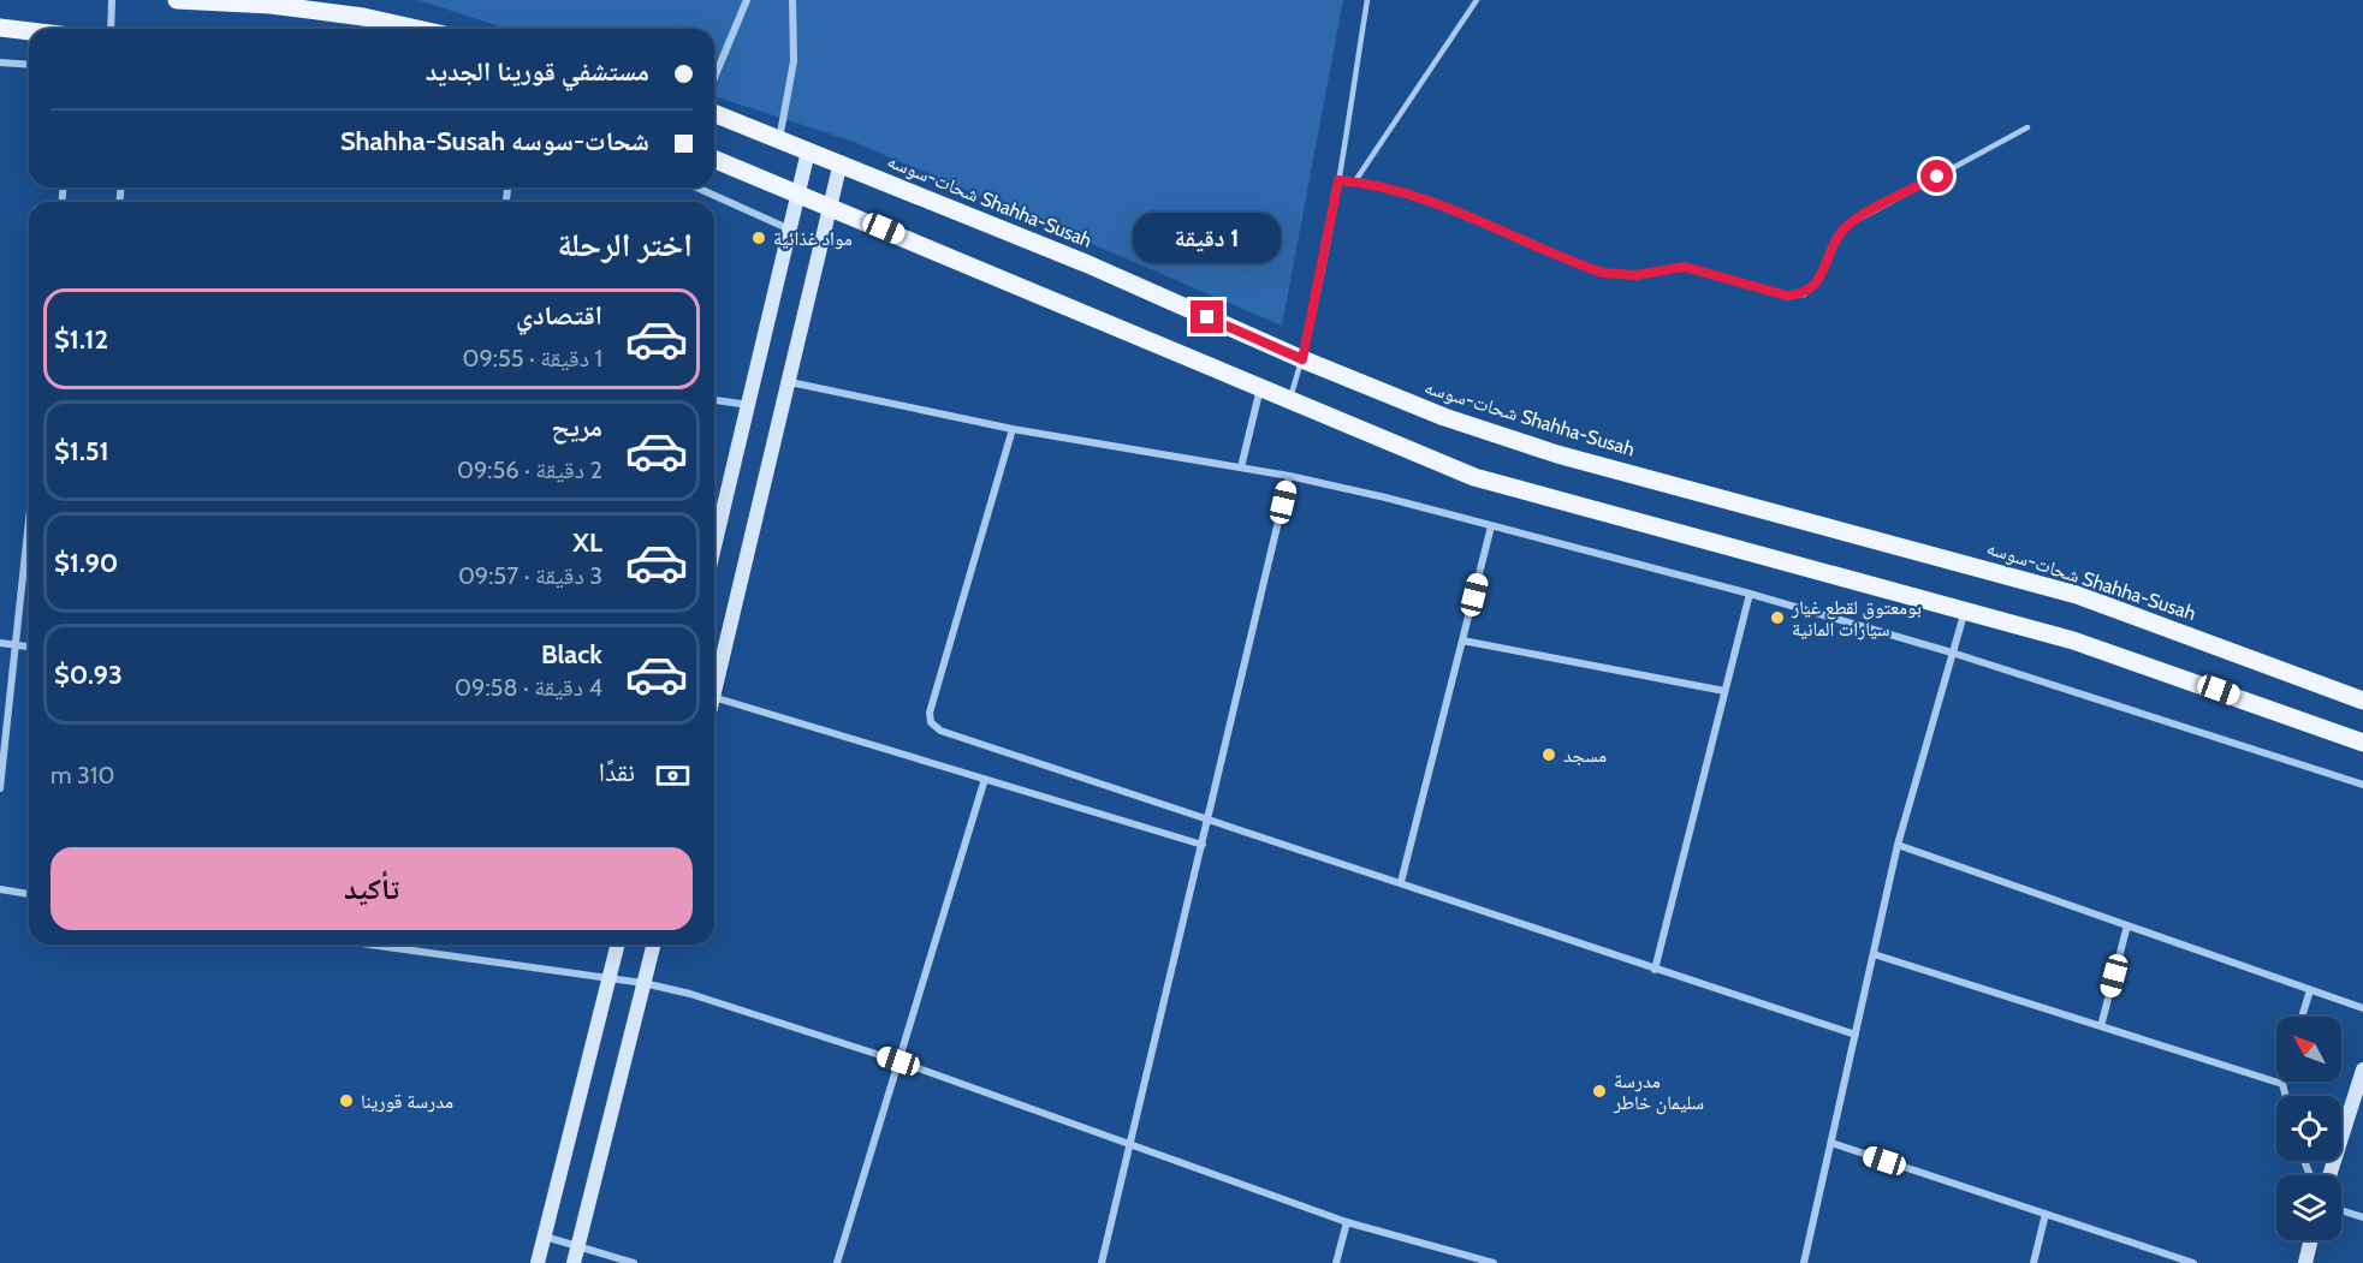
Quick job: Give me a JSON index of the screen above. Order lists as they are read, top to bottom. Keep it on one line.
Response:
{"streets":{"main road":["شحات-سوسه Shahha-Susah"]},"places":["مواد غذائية","بومعتوق لقطع غيار سيارات المانية","مسجد","مدرسة سليمان خاطر","مدرسة قورينا"],"north":"top left","page":{"banner":["مستشفي قورينا الجديد","شحات-سوسه Shahha-Susah"],"heading":"اختر الرحلة","bubble":"1 دقيقة","list":[{"name":"اقتصادي","note":"1 دقيقة · 09:55","value":"$1.12"},{"name":"مريح","note":"2 دقيقة · 09:56","value":"$1.51"},{"name":"XL","note":"3 دقيقة · 09:57","value":"$1.90"},{"name":"Black","note":"4 دقيقة · 09:58","value":"$0.93"}],"pay":["نقدًا","310 m"],"buttons":"تأكيد"}}
